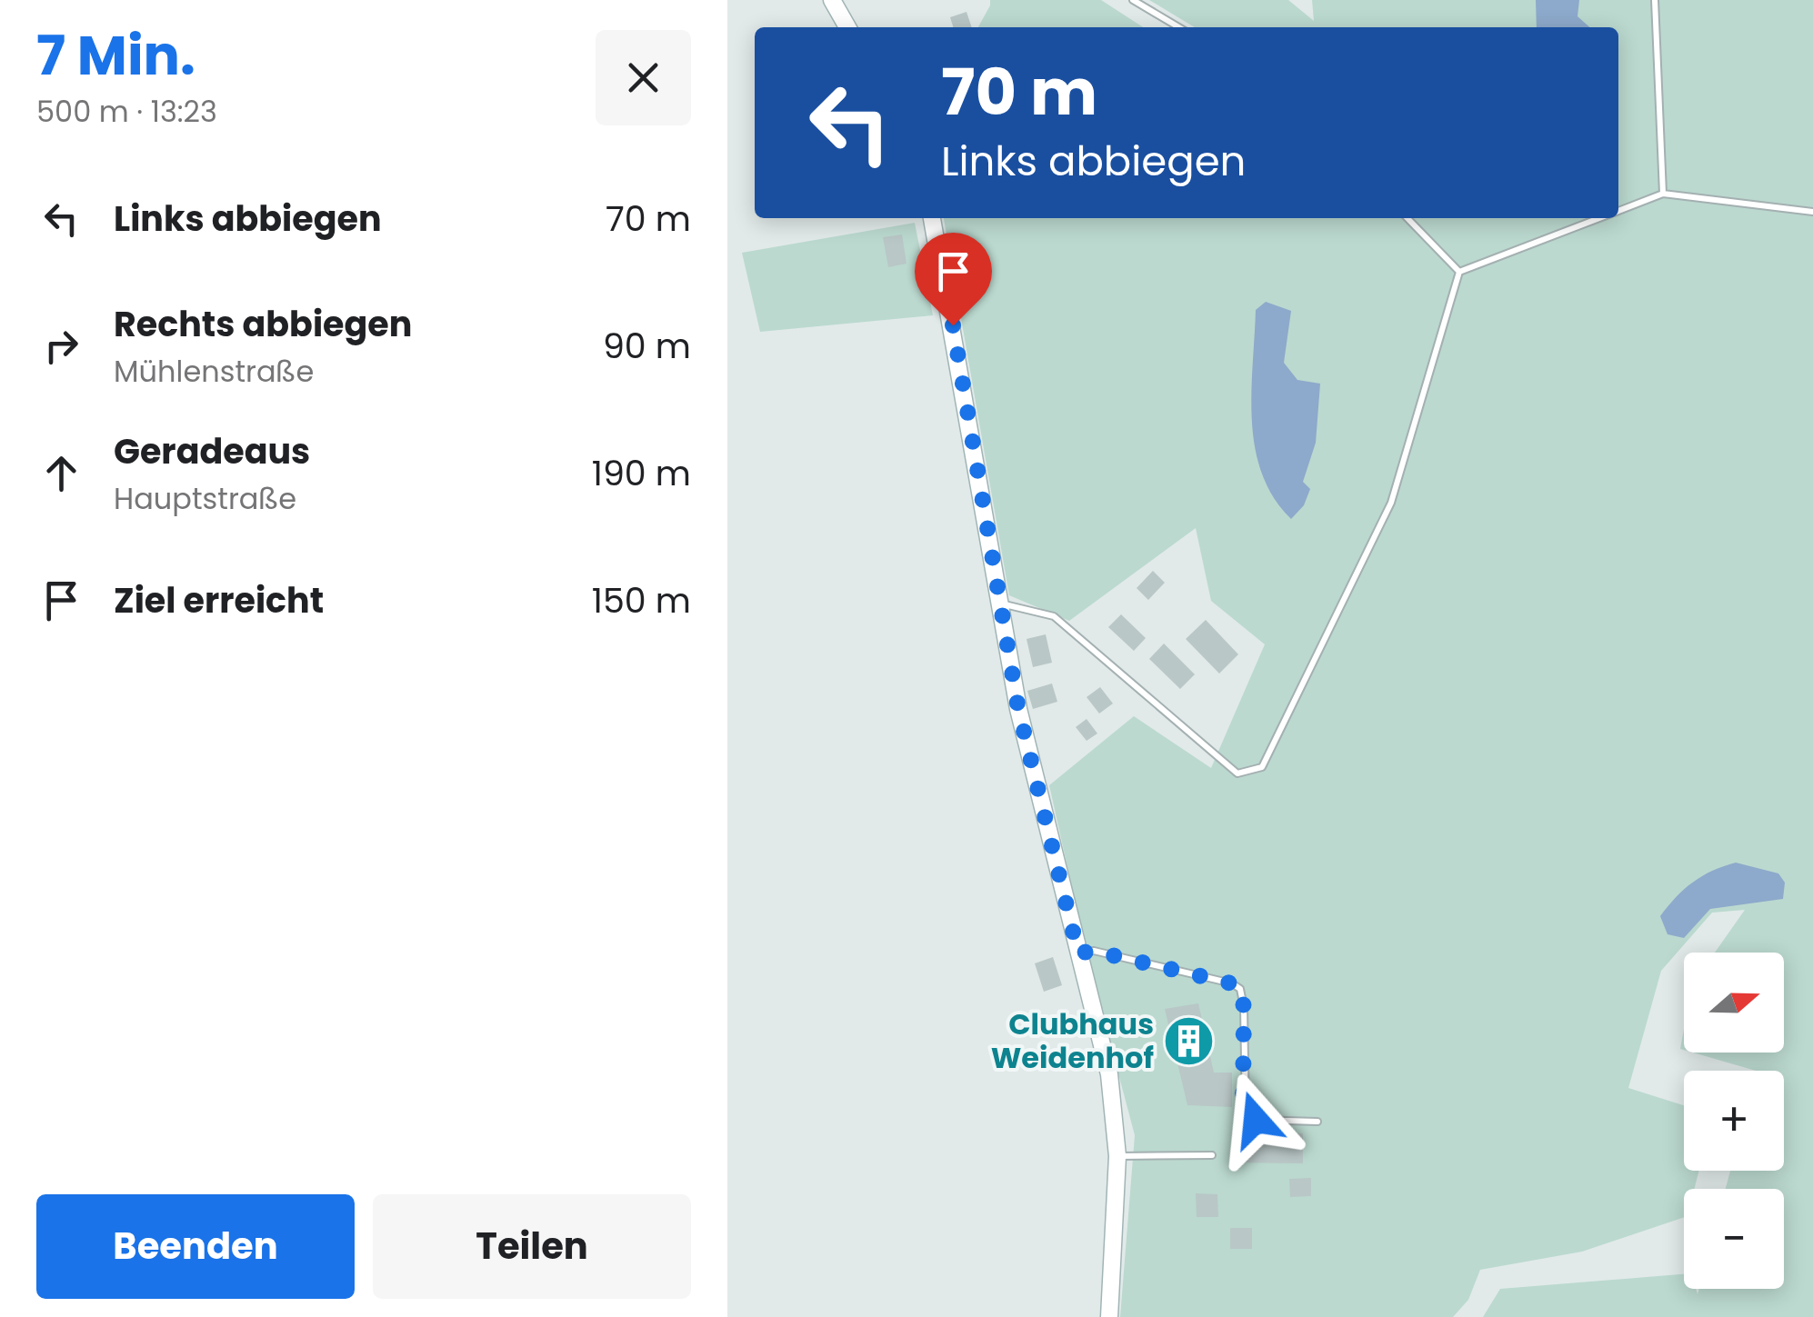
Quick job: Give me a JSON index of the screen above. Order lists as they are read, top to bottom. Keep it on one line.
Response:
{"places":{"building":["Clubhaus Weidenhof"]},"north":"right","page":{"heading":["7 Min.","500 m · 13:23"],"turn":["70 m","Links abbiegen"],"list":[{"name":"Links abbiegen","value":"70 m"},{"name":"Rechts abbiegen","note":"Mühlenstraße","value":"90 m"},{"name":"Geradeaus","note":"Hauptstraße","value":"190 m"},{"name":"Ziel erreicht","value":"150 m"}],"map_buttons":["+","−"],"buttons":["Beenden","Teilen"]}}
